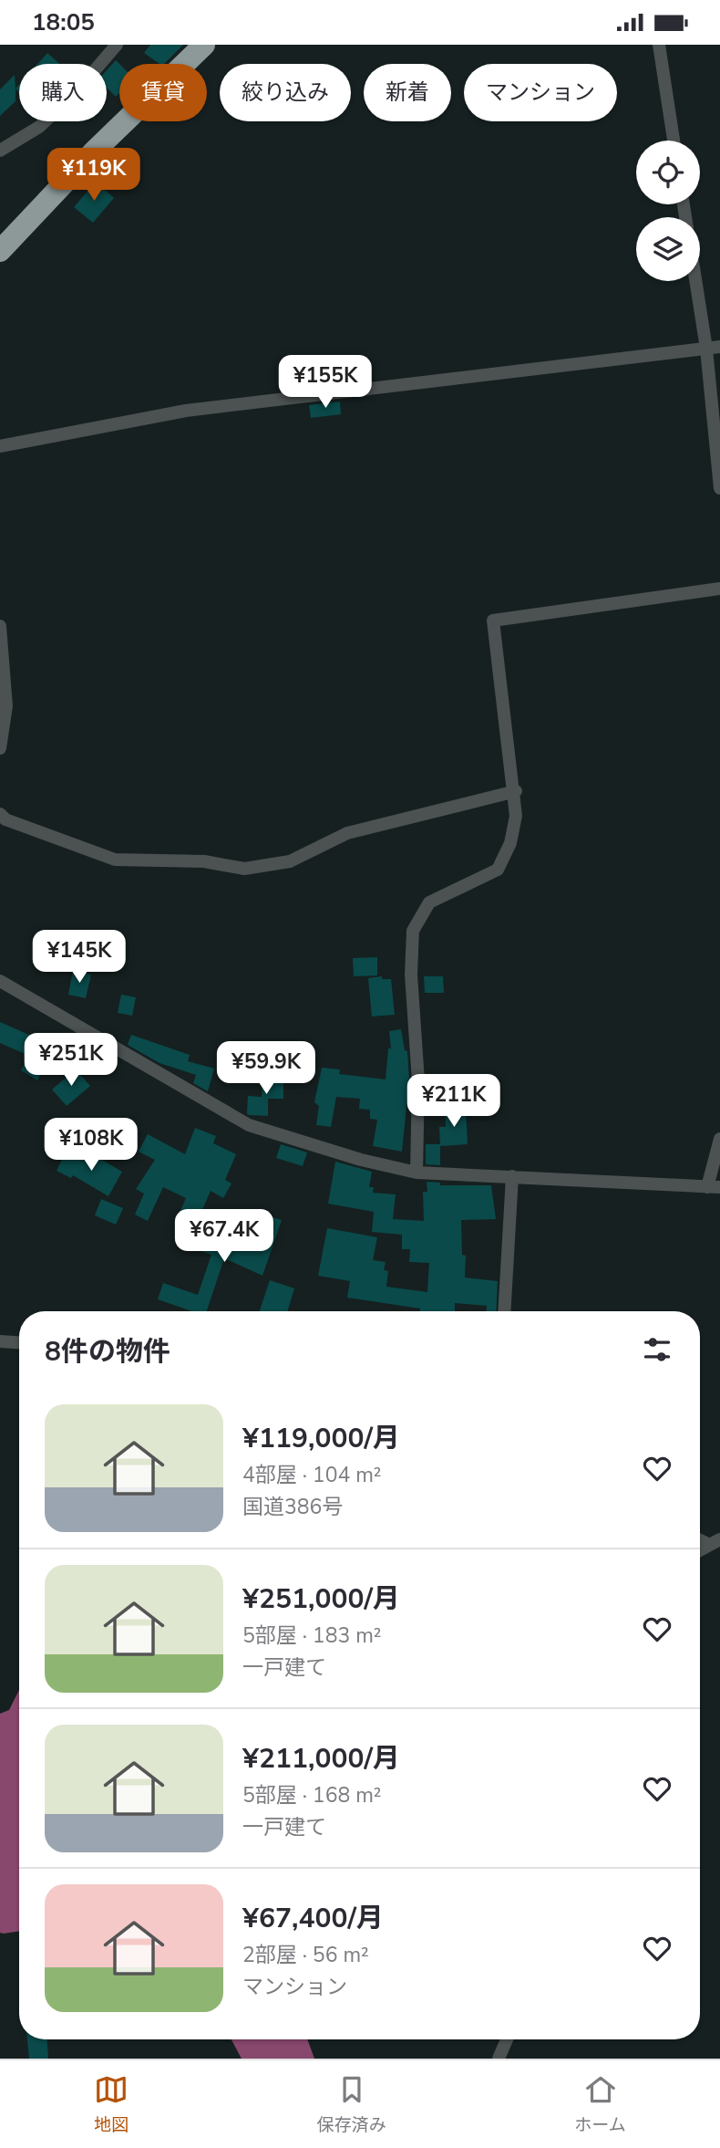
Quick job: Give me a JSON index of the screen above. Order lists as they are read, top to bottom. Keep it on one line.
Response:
{"page":{"status":"18:05","chip":["購入","賃貸","絞り込み","新着","マンション"],"price":["¥119K","¥155K","¥145K","¥251K","¥59.9K","¥211K","¥108K","¥67.4K"],"heading":"8件の物件","list":[{"name":"¥119,000/月","note":"4部屋 · 104 m² · 国道386号"},{"name":"¥251,000/月","note":"5部屋 · 183 m² · 一戸建て"},{"name":"¥211,000/月","note":"5部屋 · 168 m² · 一戸建て"},{"name":"¥67,400/月","note":"2部屋 · 56 m² · マンション"}],"tabs":["地図","保存済み","ホーム"]}}
